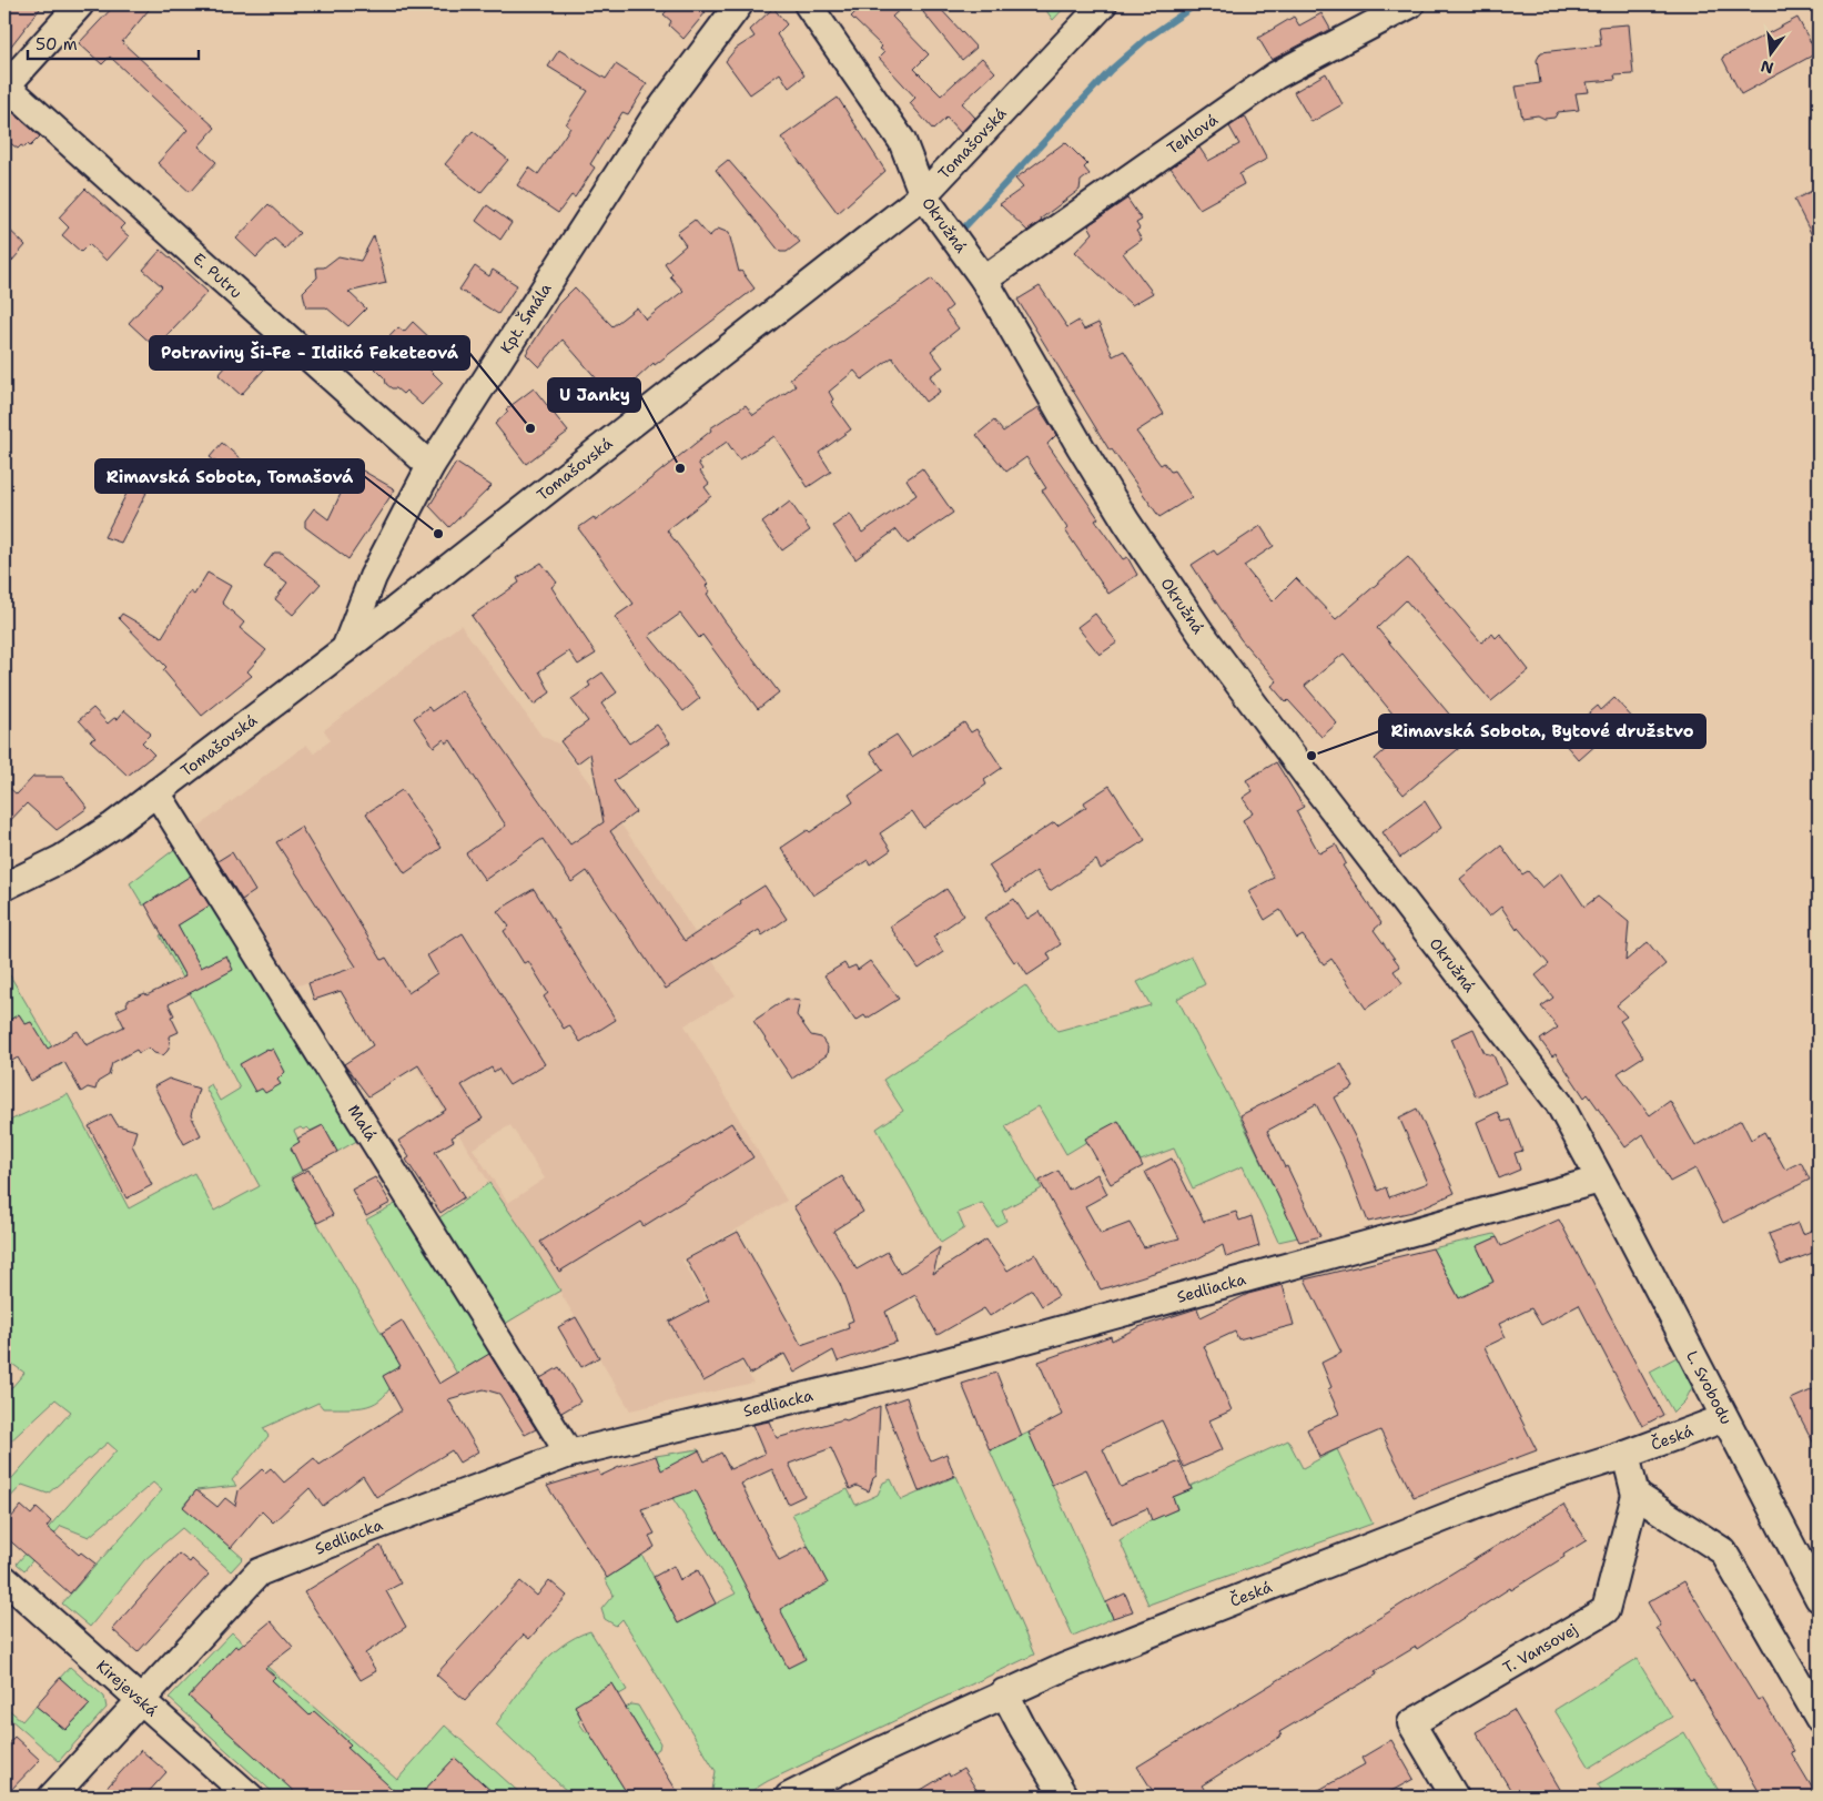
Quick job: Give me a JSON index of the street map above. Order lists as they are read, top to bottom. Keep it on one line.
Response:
{"streets":{"street":["Tehlová","Tomašovská","Okružná","E. Putru","Kpt. Šmála","Malá","Sedliacka","L. Svobodu","Česká","T. Vansovej","Kirejevská"]},"crossings":[["Tehlová","Okružná"],["Tomašovská","Okružná"],["Tomašovská","Kpt. Šmála"],["Tomašovská","Malá"],["Okružná","Sedliacka"],["Okružná","L. Svobodu"],["E. Putru","Kpt. Šmála"],["Malá","Sedliacka"],["Sedliacka","L. Svobodu"],["Sedliacka","Kirejevská"],["L. Svobodu","Česká"],["Česká","T. Vansovej"]],"places":["Potraviny Ši-Fe - Ildikó Feketeová","U Janky","Rimavská Sobota, Tomašová","Rimavská Sobota, Bytové družstvo"],"scale_bar":"50 m","north":"bottom"}
